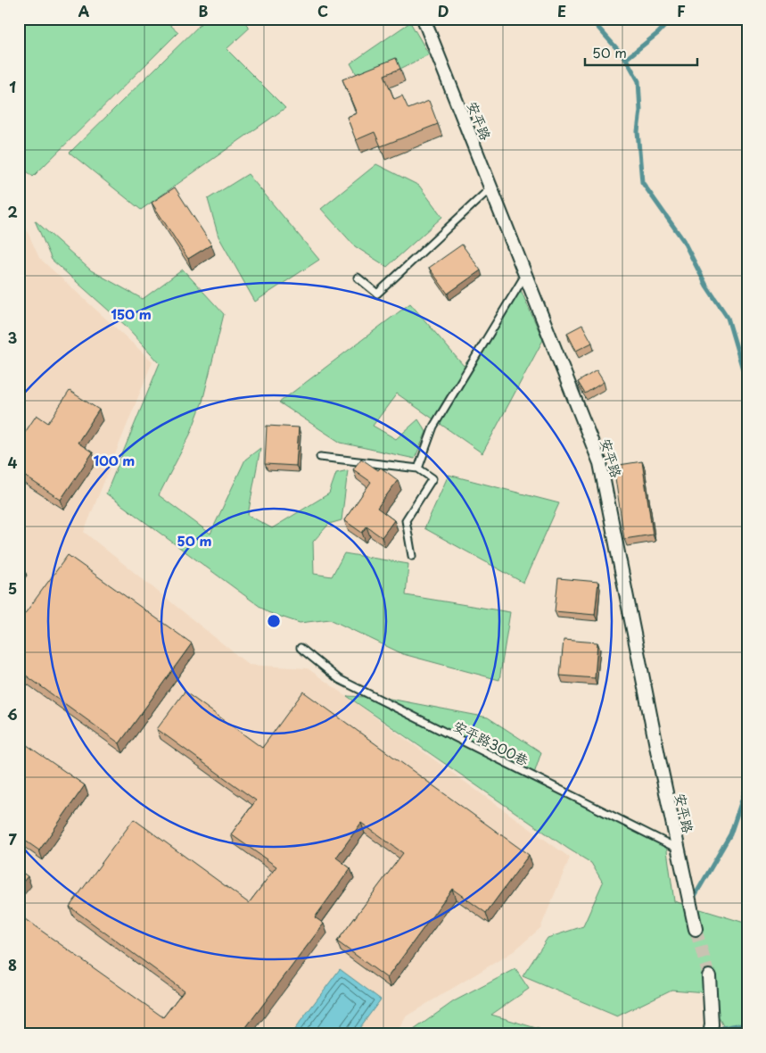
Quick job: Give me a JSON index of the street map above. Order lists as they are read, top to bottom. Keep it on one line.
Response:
{"streets":{"street":["安平路"],"lane":["安平路300巷"]},"crossings":[["安平路","安平路300巷"]],"scale_bar":"50 m","grid":{"columns":["A","B","C","D","E","F"],"rows":["1","2","3","4","5","6","7","8"]},"rings":["150 m","100 m","50 m"]}
